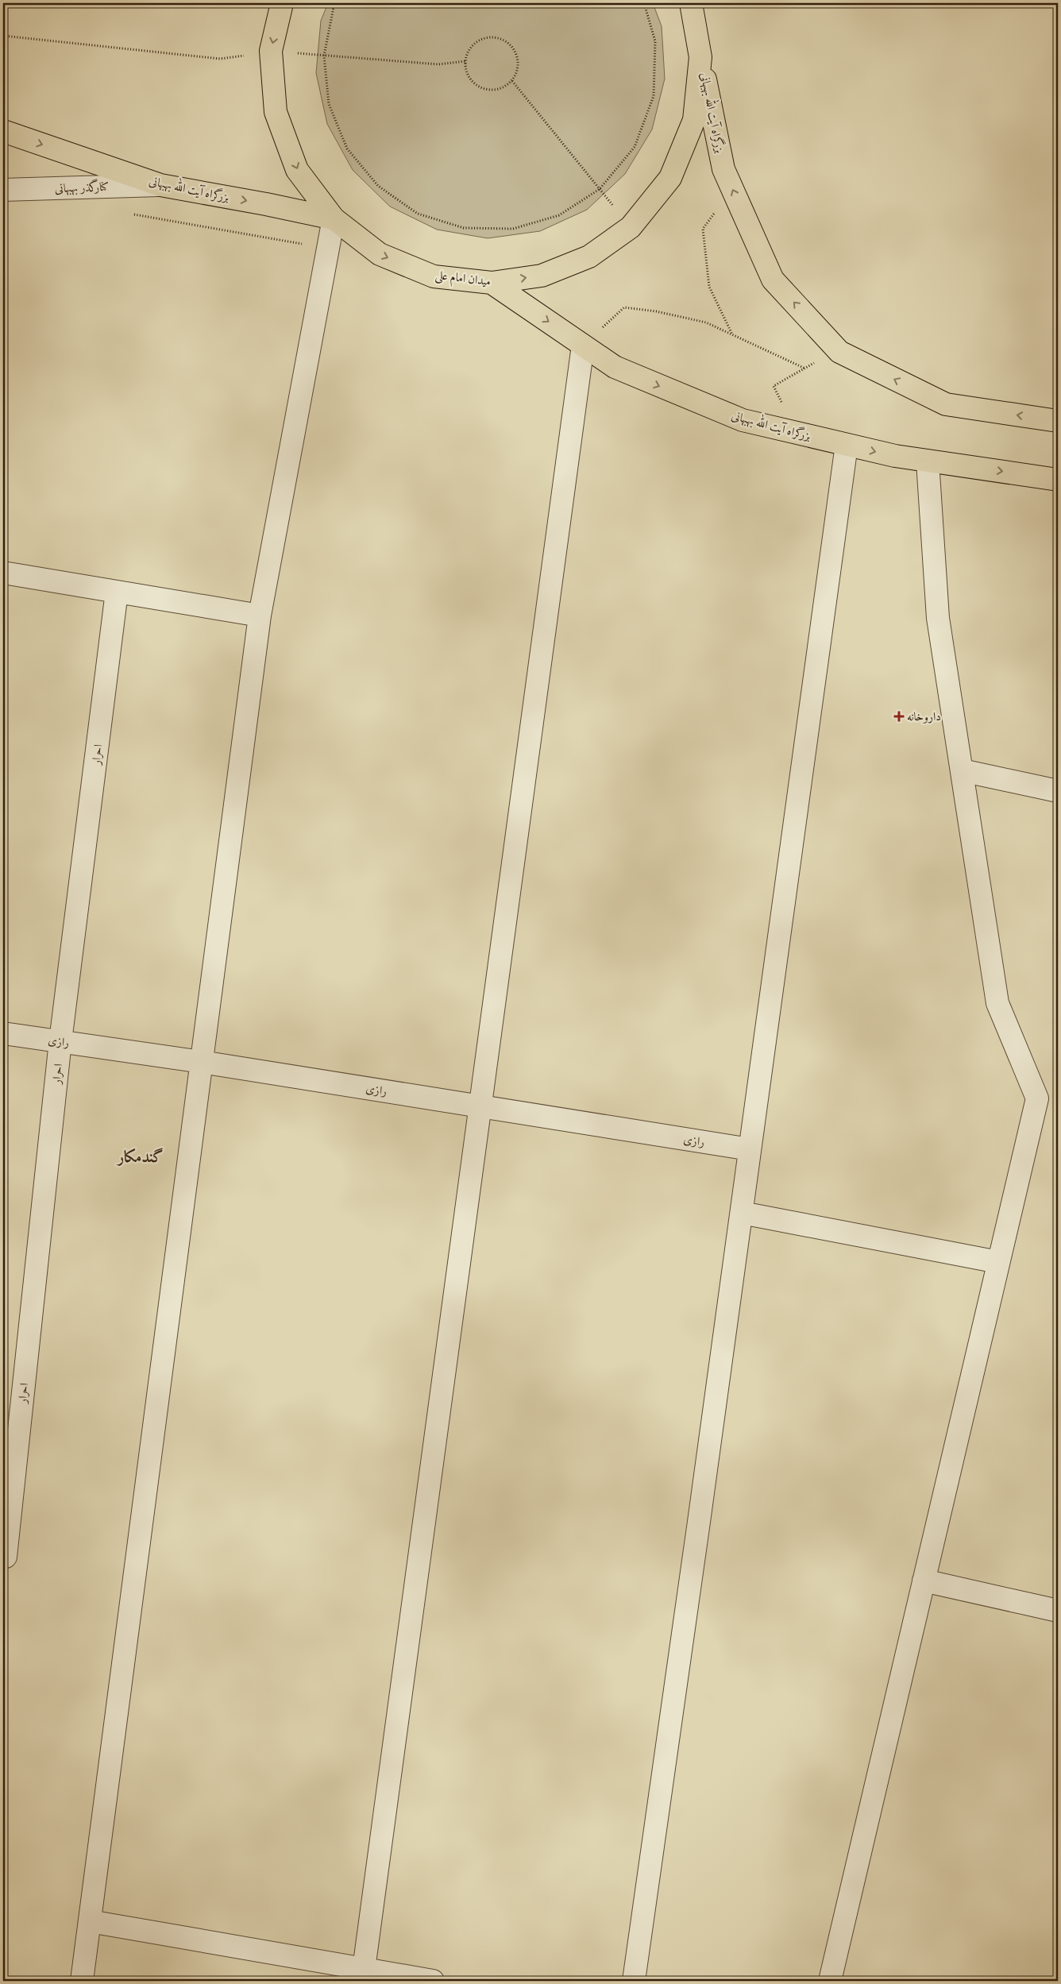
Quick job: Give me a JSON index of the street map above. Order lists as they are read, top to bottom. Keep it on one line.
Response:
{"streets":{"highway":["بزرگراه آیت الله بهبهانی","میدان امام علی"],"street":["کنارگذر بهبهانی","احرار","رازی"]},"crossings":[["بزرگراه آیت الله بهبهانی","کنارگذر بهبهانی"],["بزرگراه آیت الله بهبهانی","میدان امام علی"],["احرار","رازی"]],"districts":["گندمکار"],"places":{"health":["داروخانه"]}}
